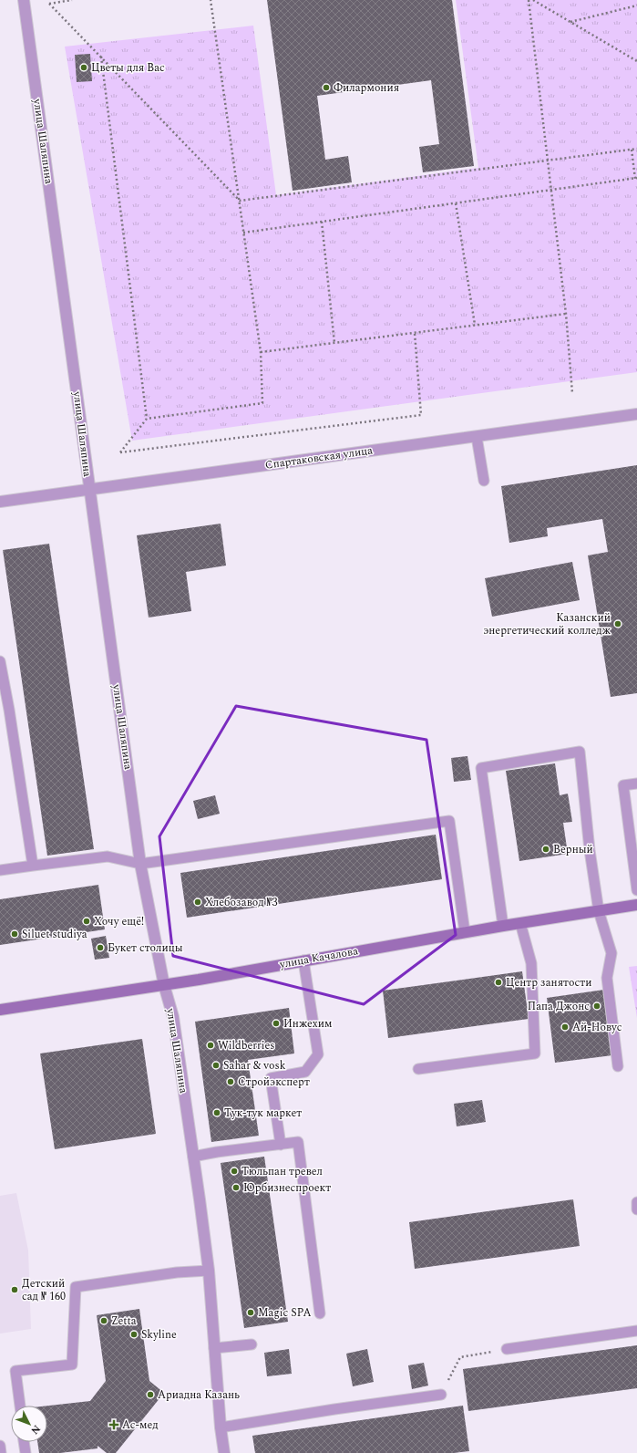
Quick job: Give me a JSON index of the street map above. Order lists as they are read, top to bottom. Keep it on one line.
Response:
{"streets":{"street":["улица Шаляпина","Спартаковская улица","улица Качалова"]},"crossings":[["улица Шаляпина","Спартаковская улица"],["улица Шаляпина","улица Качалова"]],"places":{"other":["Цветы для Вас","Филармония","Казанский энергетический колледж","Верный","Хлебозавод №3","Хочу ещё!","Siluet studiya","Букет столицы","Центр занятости","Папа Джонс","Инжехим","Ай-Новус","Wildberries","Sahar & vosk","Стройэксперт","Тук-тук маркет","Тюльпан тревел","Юрбизнеспроект","Детский сад № 160","Magic SPA","Zetta","Skyline","Ариадна Казань"],"health":["Ас-мед"]},"north":"bottom right"}
